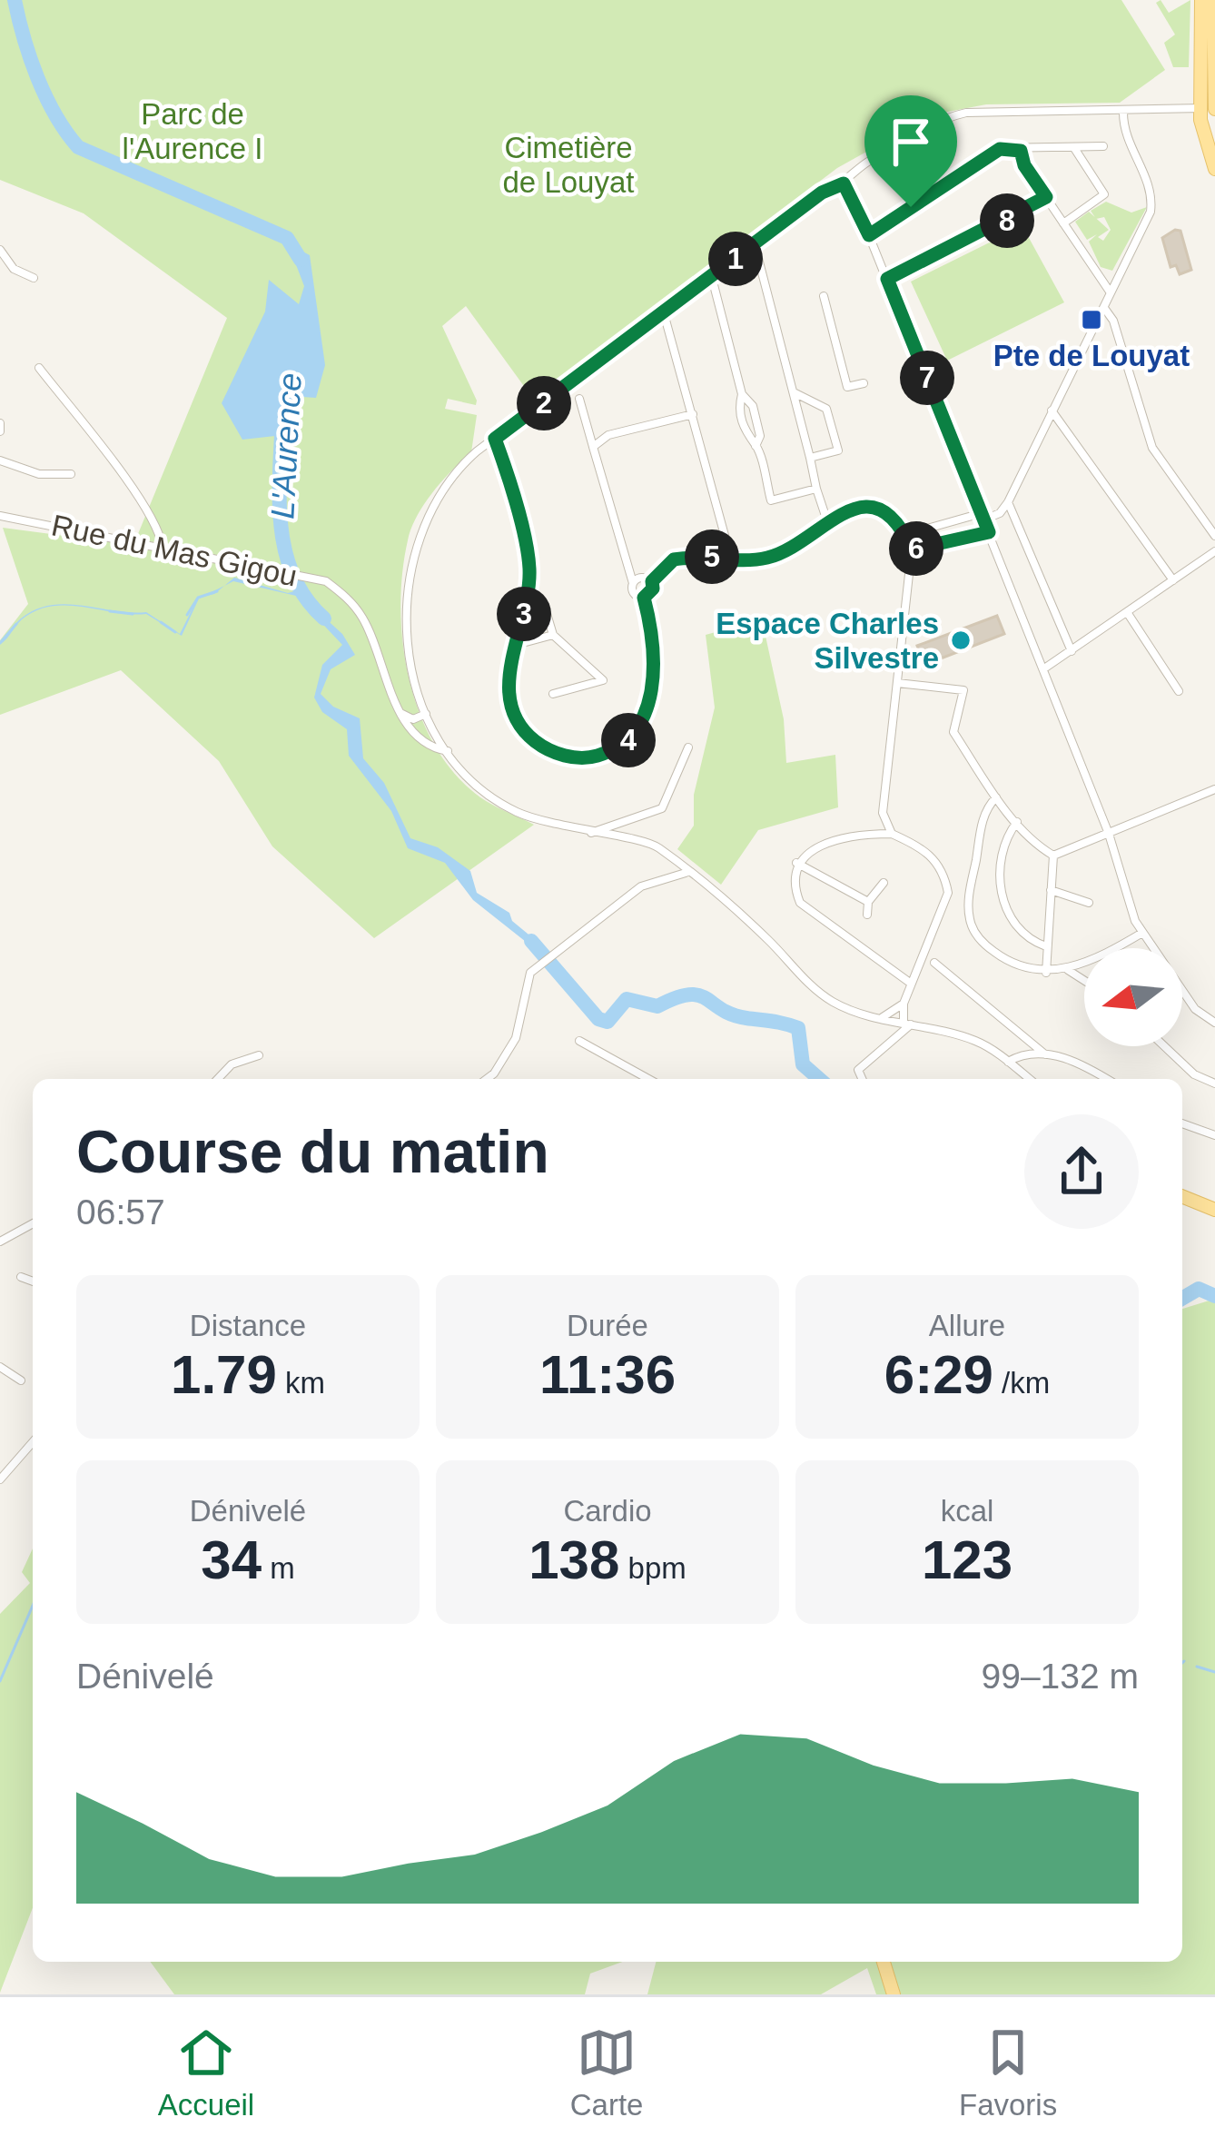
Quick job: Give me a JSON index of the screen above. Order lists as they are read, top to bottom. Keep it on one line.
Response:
{"streets":{"street":["Rue du Mas Gigou"]},"water":["L'Aurence"],"parks":["Parc de l'Aurence I","Cimetière de Louyat"],"places":{"transit":["Pte de Louyat"],"other":["Espace Charles Silvestre"]},"north":"left","page":{"pins":["8","1","7","2","6","5","3","4"],"heading":["Course du matin","06:57"],"stats":[["Distance","1.79 km"],["Durée","11:36"],["Allure","6:29 /km"],["Dénivelé","34 m"],["Cardio","138 bpm"],["kcal","123"]],"chart":["Dénivelé","99–132 m"],"tabs":["Accueil","Carte","Favoris"]}}
